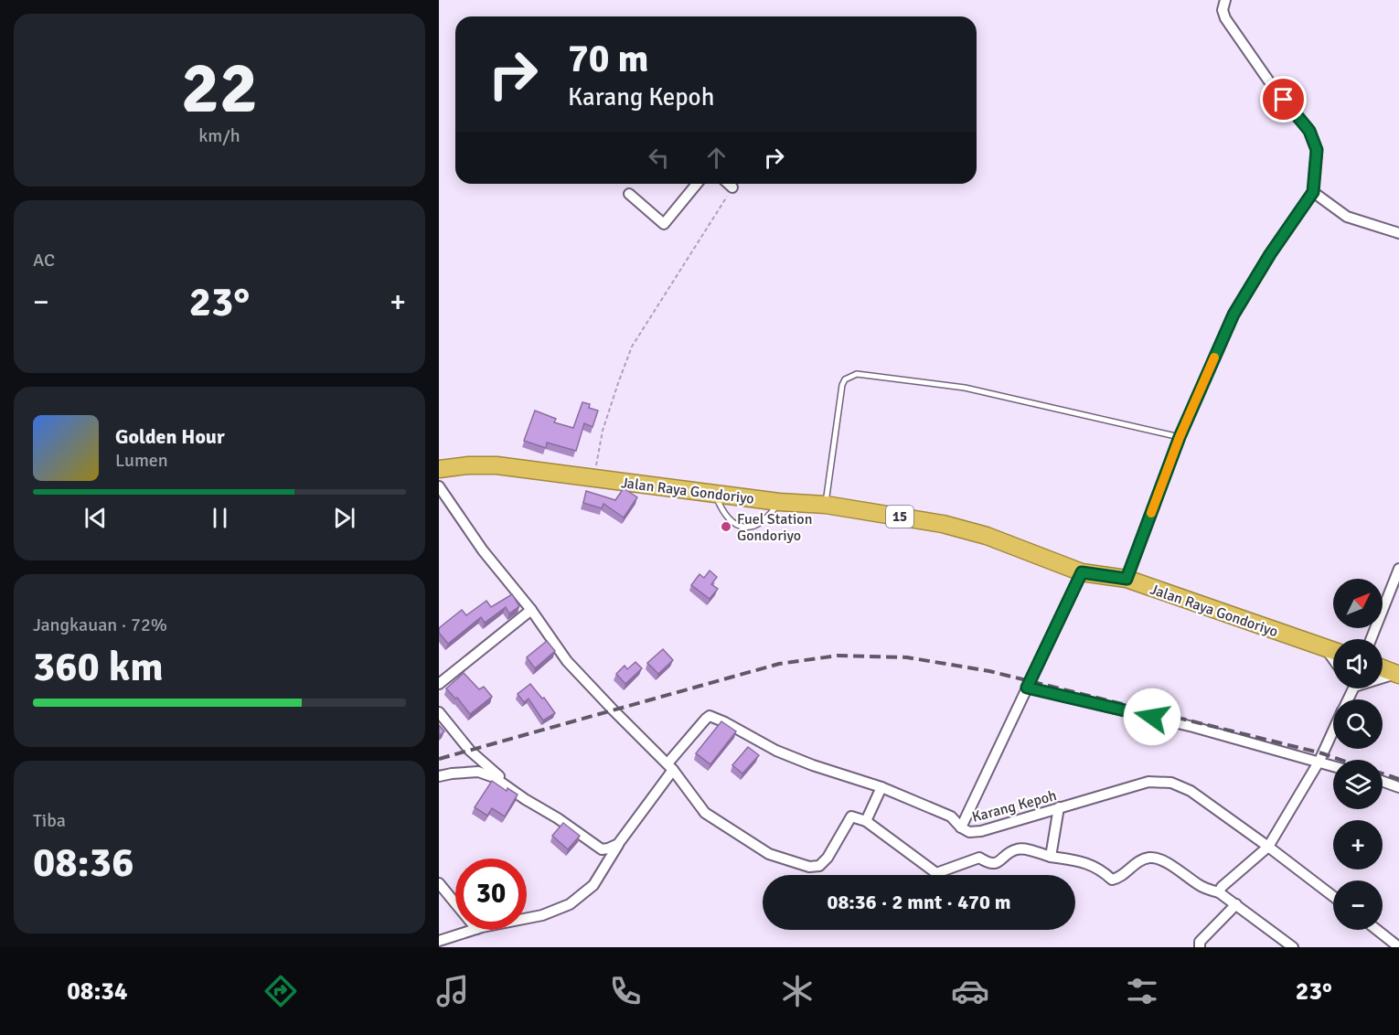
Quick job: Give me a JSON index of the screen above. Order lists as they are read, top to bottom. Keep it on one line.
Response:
{"streets":{"highway":["Jalan Raya Gondoriyo","15"],"street":["Karang Kepoh"]},"crossings":[["Jalan Raya Gondoriyo","Karang Kepoh"]],"places":["Fuel Station Gondoriyo"],"north":"top right","page":{"tile":[["22","km/h"],"AC",["Jangkauan · 72%","360 km"],["Tiba","08:36"]],"turn":["70 m","Karang Kepoh"],"heat":["−","23°","+"],"song":["Golden Hour","Lumen"],"map_buttons":["+","−"],"limit":"30","trip":"08:36 · 2 mnt · 470 m","tabs":["08:34","23°"]}}
